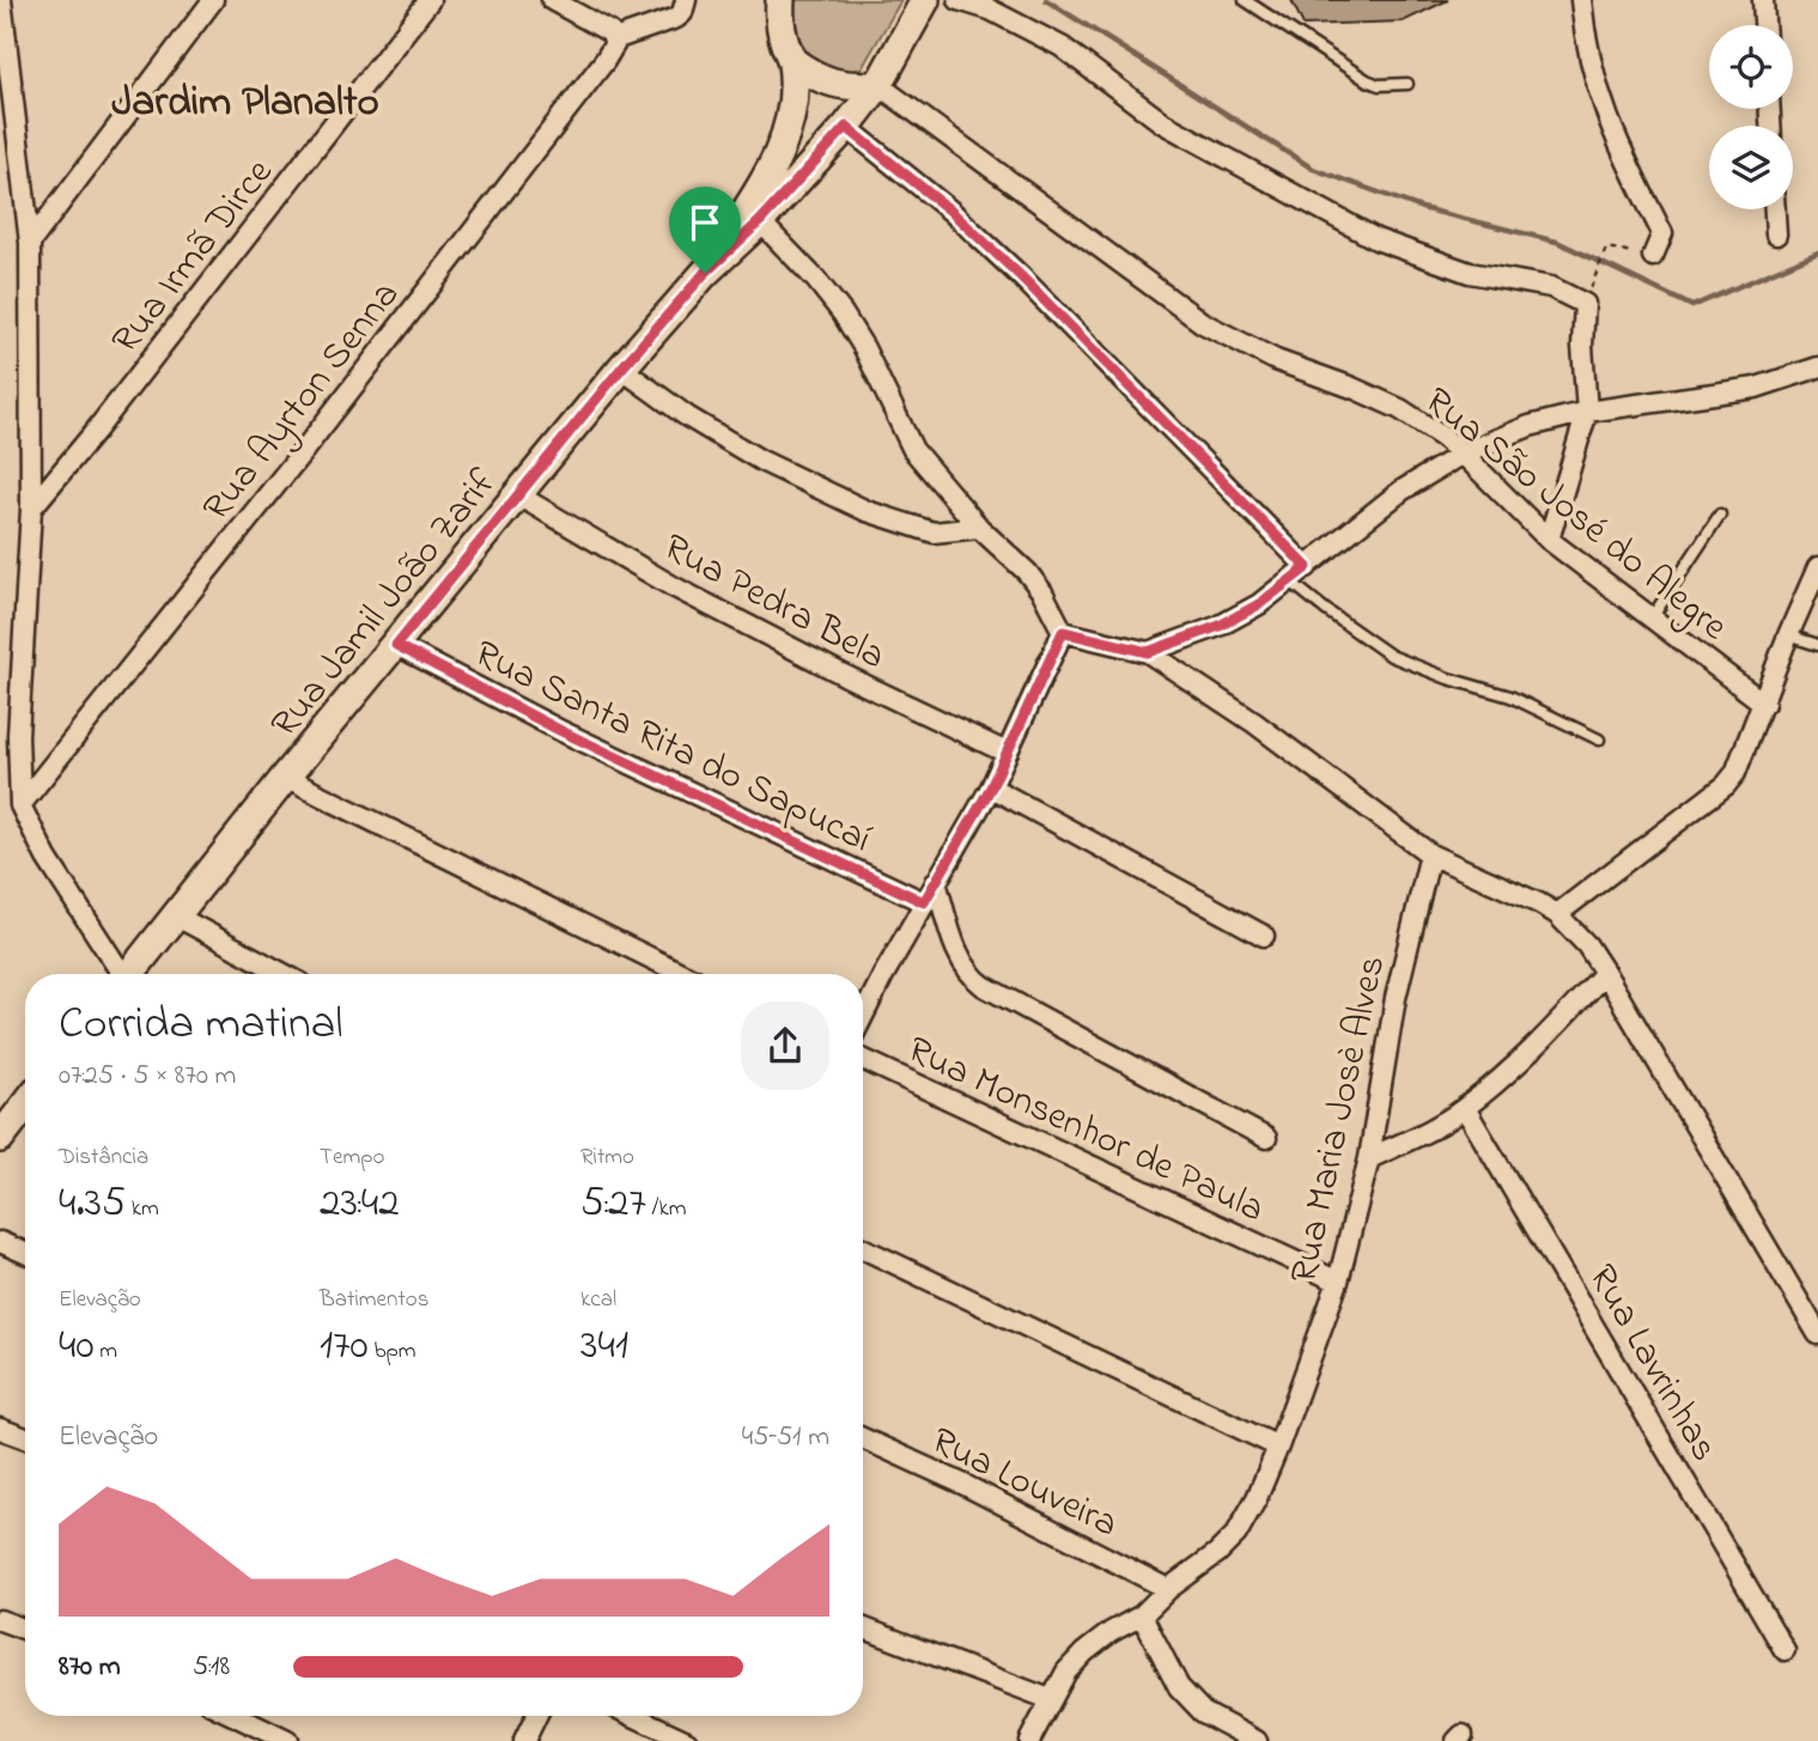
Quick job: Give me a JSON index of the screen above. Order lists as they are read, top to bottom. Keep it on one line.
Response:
{"streets":{"main road":["Rua Jamil João Zarif"],"street":["Rua Irmã Dirce","Rua Ayrton Senna","Rua São José do Alegre","Rua Pedra Bela","Rua Santa Rita do Sapucaí","Rua Maria Josè Alves","Rua Monsenhor de Paula","Rua Lavrinhas","Rua Louveira"]},"crossings":[["Rua São José do Alegre","Rua Jamil João Zarif"],["Rua Pedra Bela","Rua Jamil João Zarif"],["Rua Jamil João Zarif","Rua Santa Rita do Sapucaí"],["Rua Maria Josè Alves","Rua Monsenhor de Paula"],["Rua Maria Josè Alves","Rua Louveira"]],"districts":["Jardim Planalto"],"page":{"heading":["Corrida matinal","07:25 · 5 × 870 m"],"stats":[["Distância","4.35 km"],["Tempo","23:42"],["Ritmo","5:27 /km"],["Elevação","40 m"],["Batimentos","170 bpm"],["kcal","341"]],"chart":["Elevação","45–51 m"],"list":[{"name":"870 m","note":"5:18"}]}}
